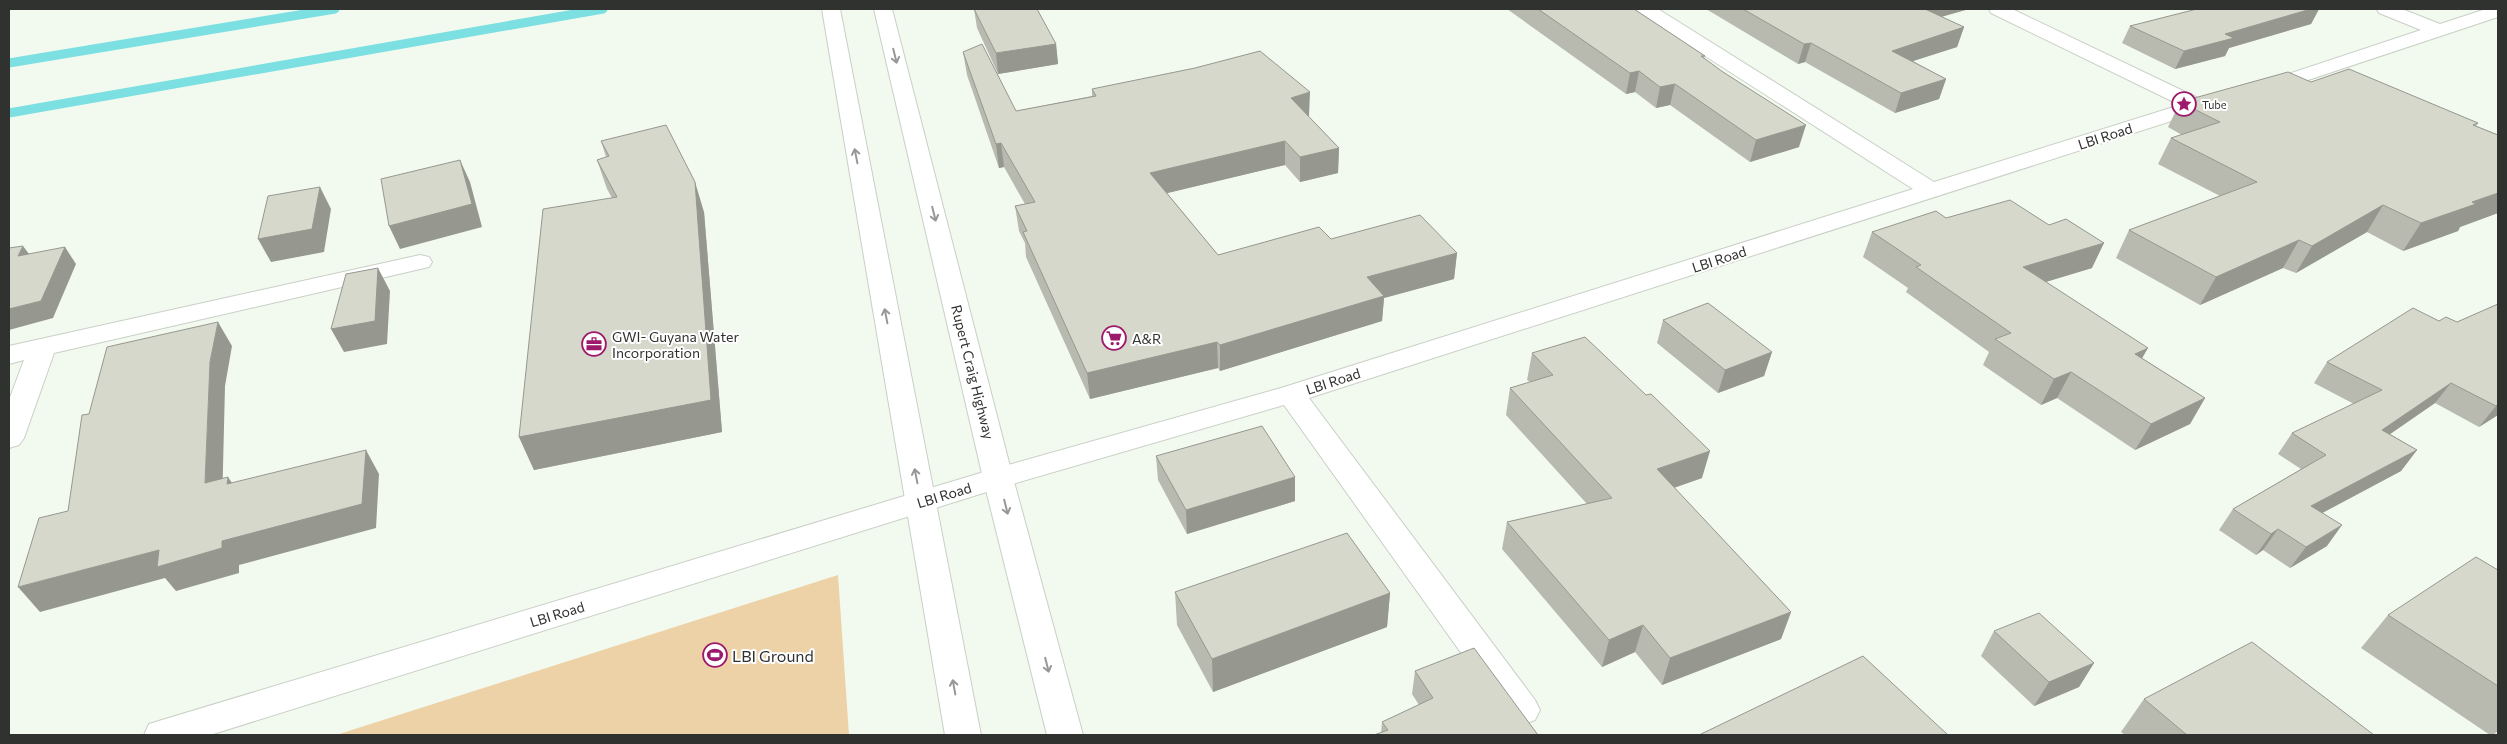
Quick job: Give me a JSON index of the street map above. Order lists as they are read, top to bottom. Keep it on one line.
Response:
{"streets":{"street":["LBI Road","Rupert Craig Highway"]},"crossings":[["LBI Road","Rupert Craig Highway"]],"places":{"place":["Tube"],"supermarket":["A&R"],"office":["GWI- Guyana Water Incorporation"],"sports":["LBI Ground"]}}
